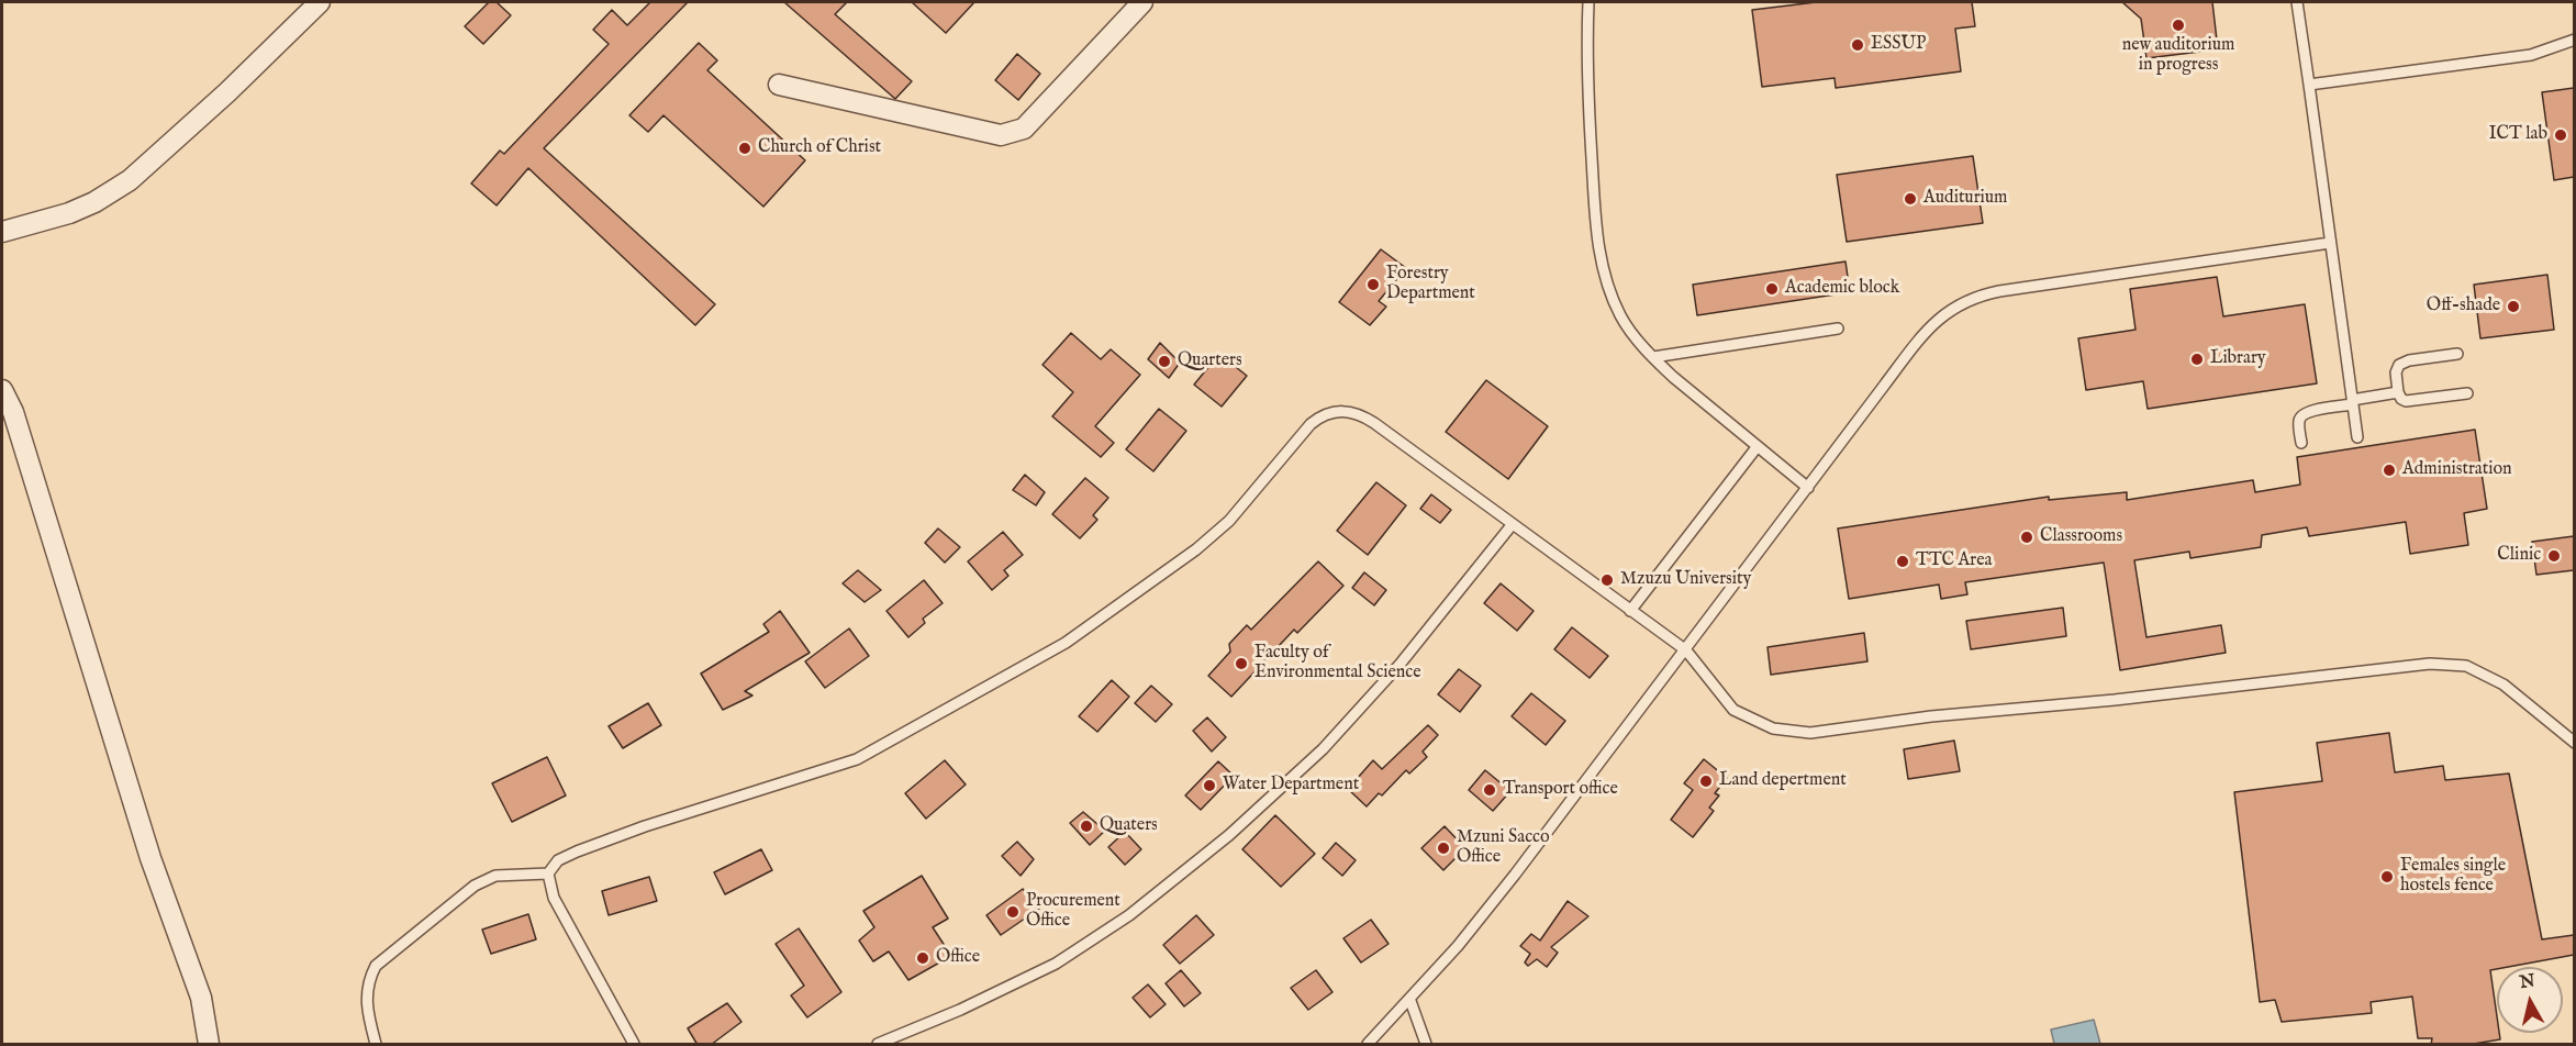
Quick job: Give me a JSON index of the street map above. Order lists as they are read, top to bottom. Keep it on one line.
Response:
{"places":["new auditorium in progress","ESSUP","ICT lab","Church of Christ","Auditurium","Forestry Department","Academic block","Off-shade","Library","Quarters","Administration","Classrooms","Clinic","TTC Area","Mzuzu University","Faculty of Environmental Science","Land depertment","Water Department","Transport office","Quaters","Mzuni Sacco Office","Females single hostels fence","Procurement Office","Office"],"north":"top"}
